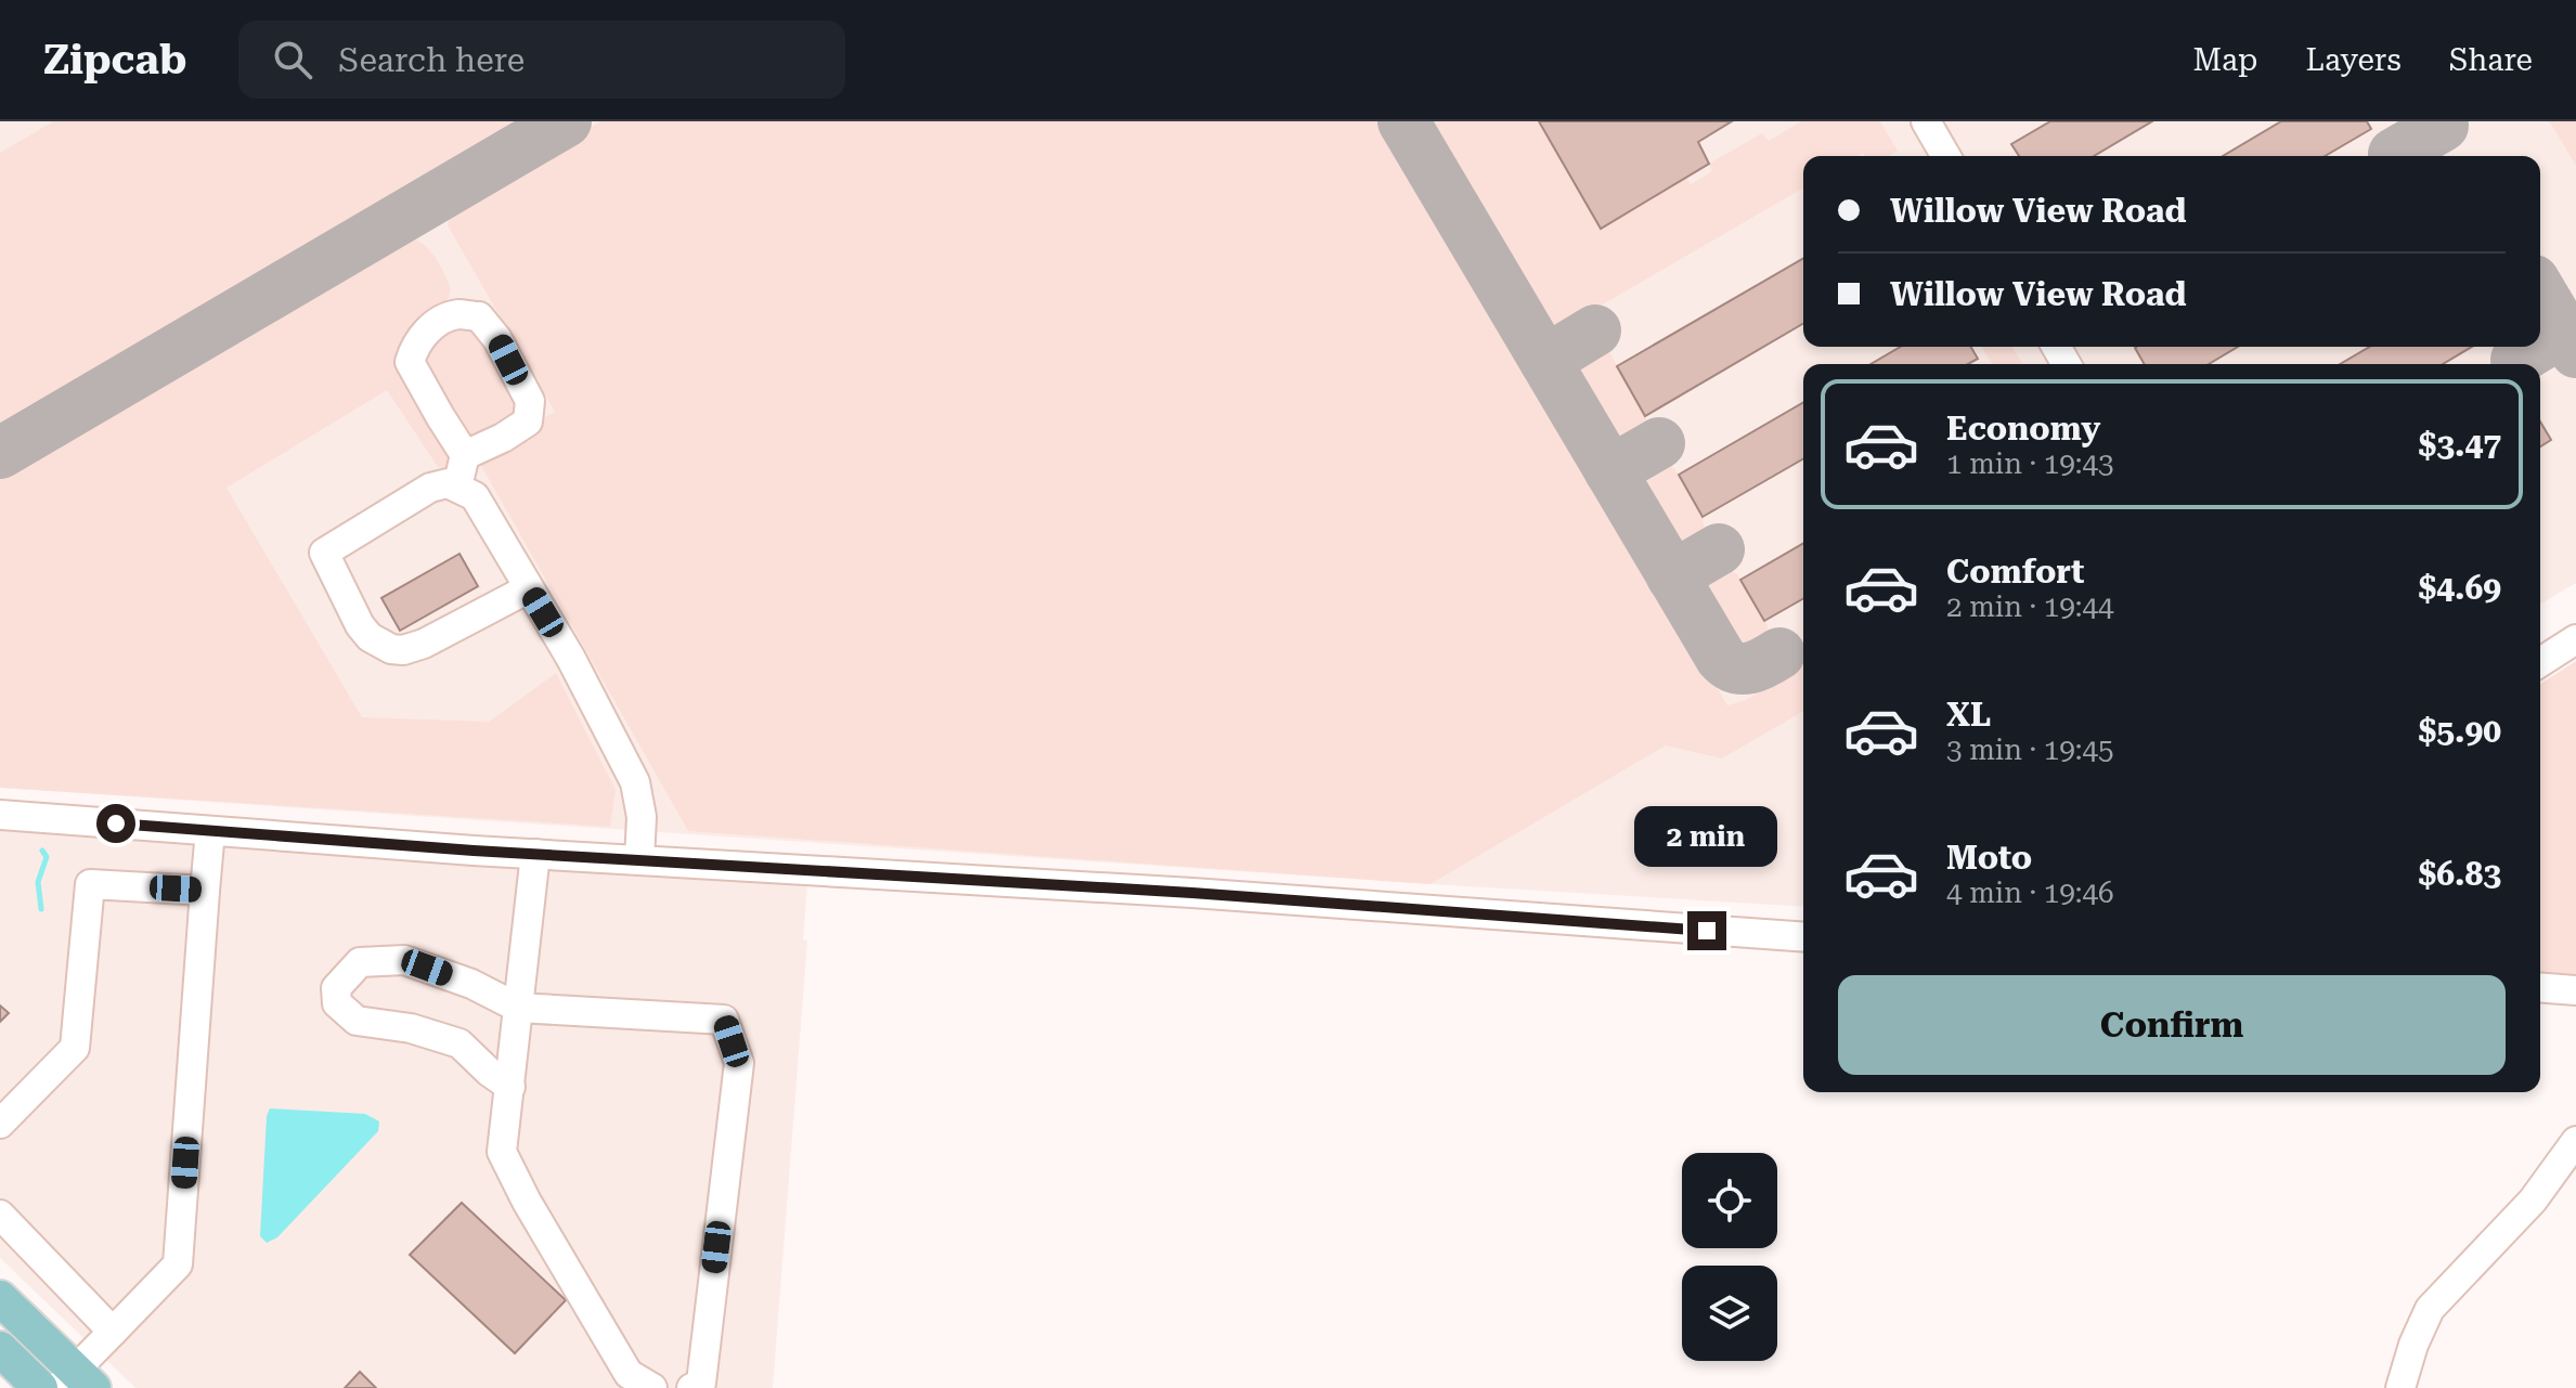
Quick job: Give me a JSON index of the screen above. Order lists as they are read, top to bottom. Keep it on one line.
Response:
{"page":{"header":"Zipcab","search":"Search here","nav":["Map","Layers","Share"],"banner":["Willow View Road","Willow View Road"],"list":[{"name":"Economy","note":"1 min · 19:43","value":"$3.47"},{"name":"Comfort","note":"2 min · 19:44","value":"$4.69"},{"name":"XL","note":"3 min · 19:45","value":"$5.90"},{"name":"Moto","note":"4 min · 19:46","value":"$6.83"}],"bubble":"2 min","buttons":"Confirm"}}
